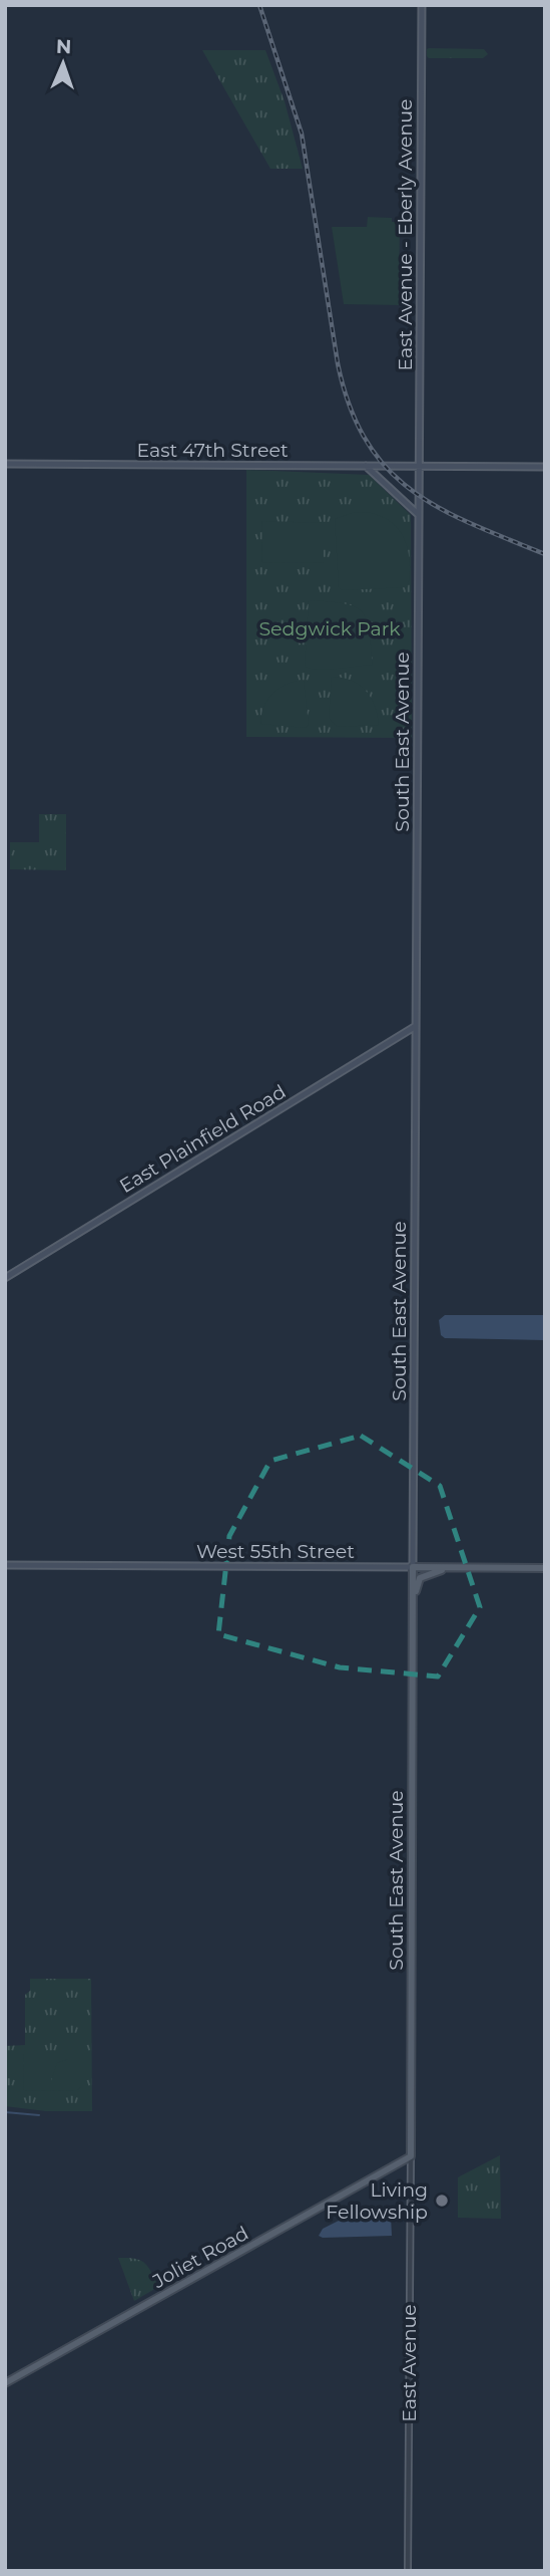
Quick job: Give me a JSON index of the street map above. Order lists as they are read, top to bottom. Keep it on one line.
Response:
{"streets":{"main road":["East Avenue - Eberly Avenue","East 47th Street","South East Avenue","East Plainfield Road","West 55th Street","Joliet Road"],"street":["East Avenue"]},"crossings":[["East Avenue - Eberly Avenue","East 47th Street"],["East Avenue - Eberly Avenue","South East Avenue"],["East 47th Street","South East Avenue"],["South East Avenue","East Plainfield Road"],["South East Avenue","West 55th Street"],["South East Avenue","Joliet Road"],["South East Avenue","East Avenue"],["Joliet Road","East Avenue"]],"parks":["Sedgwick Park"],"places":["Living Fellowship"],"north":"top"}
